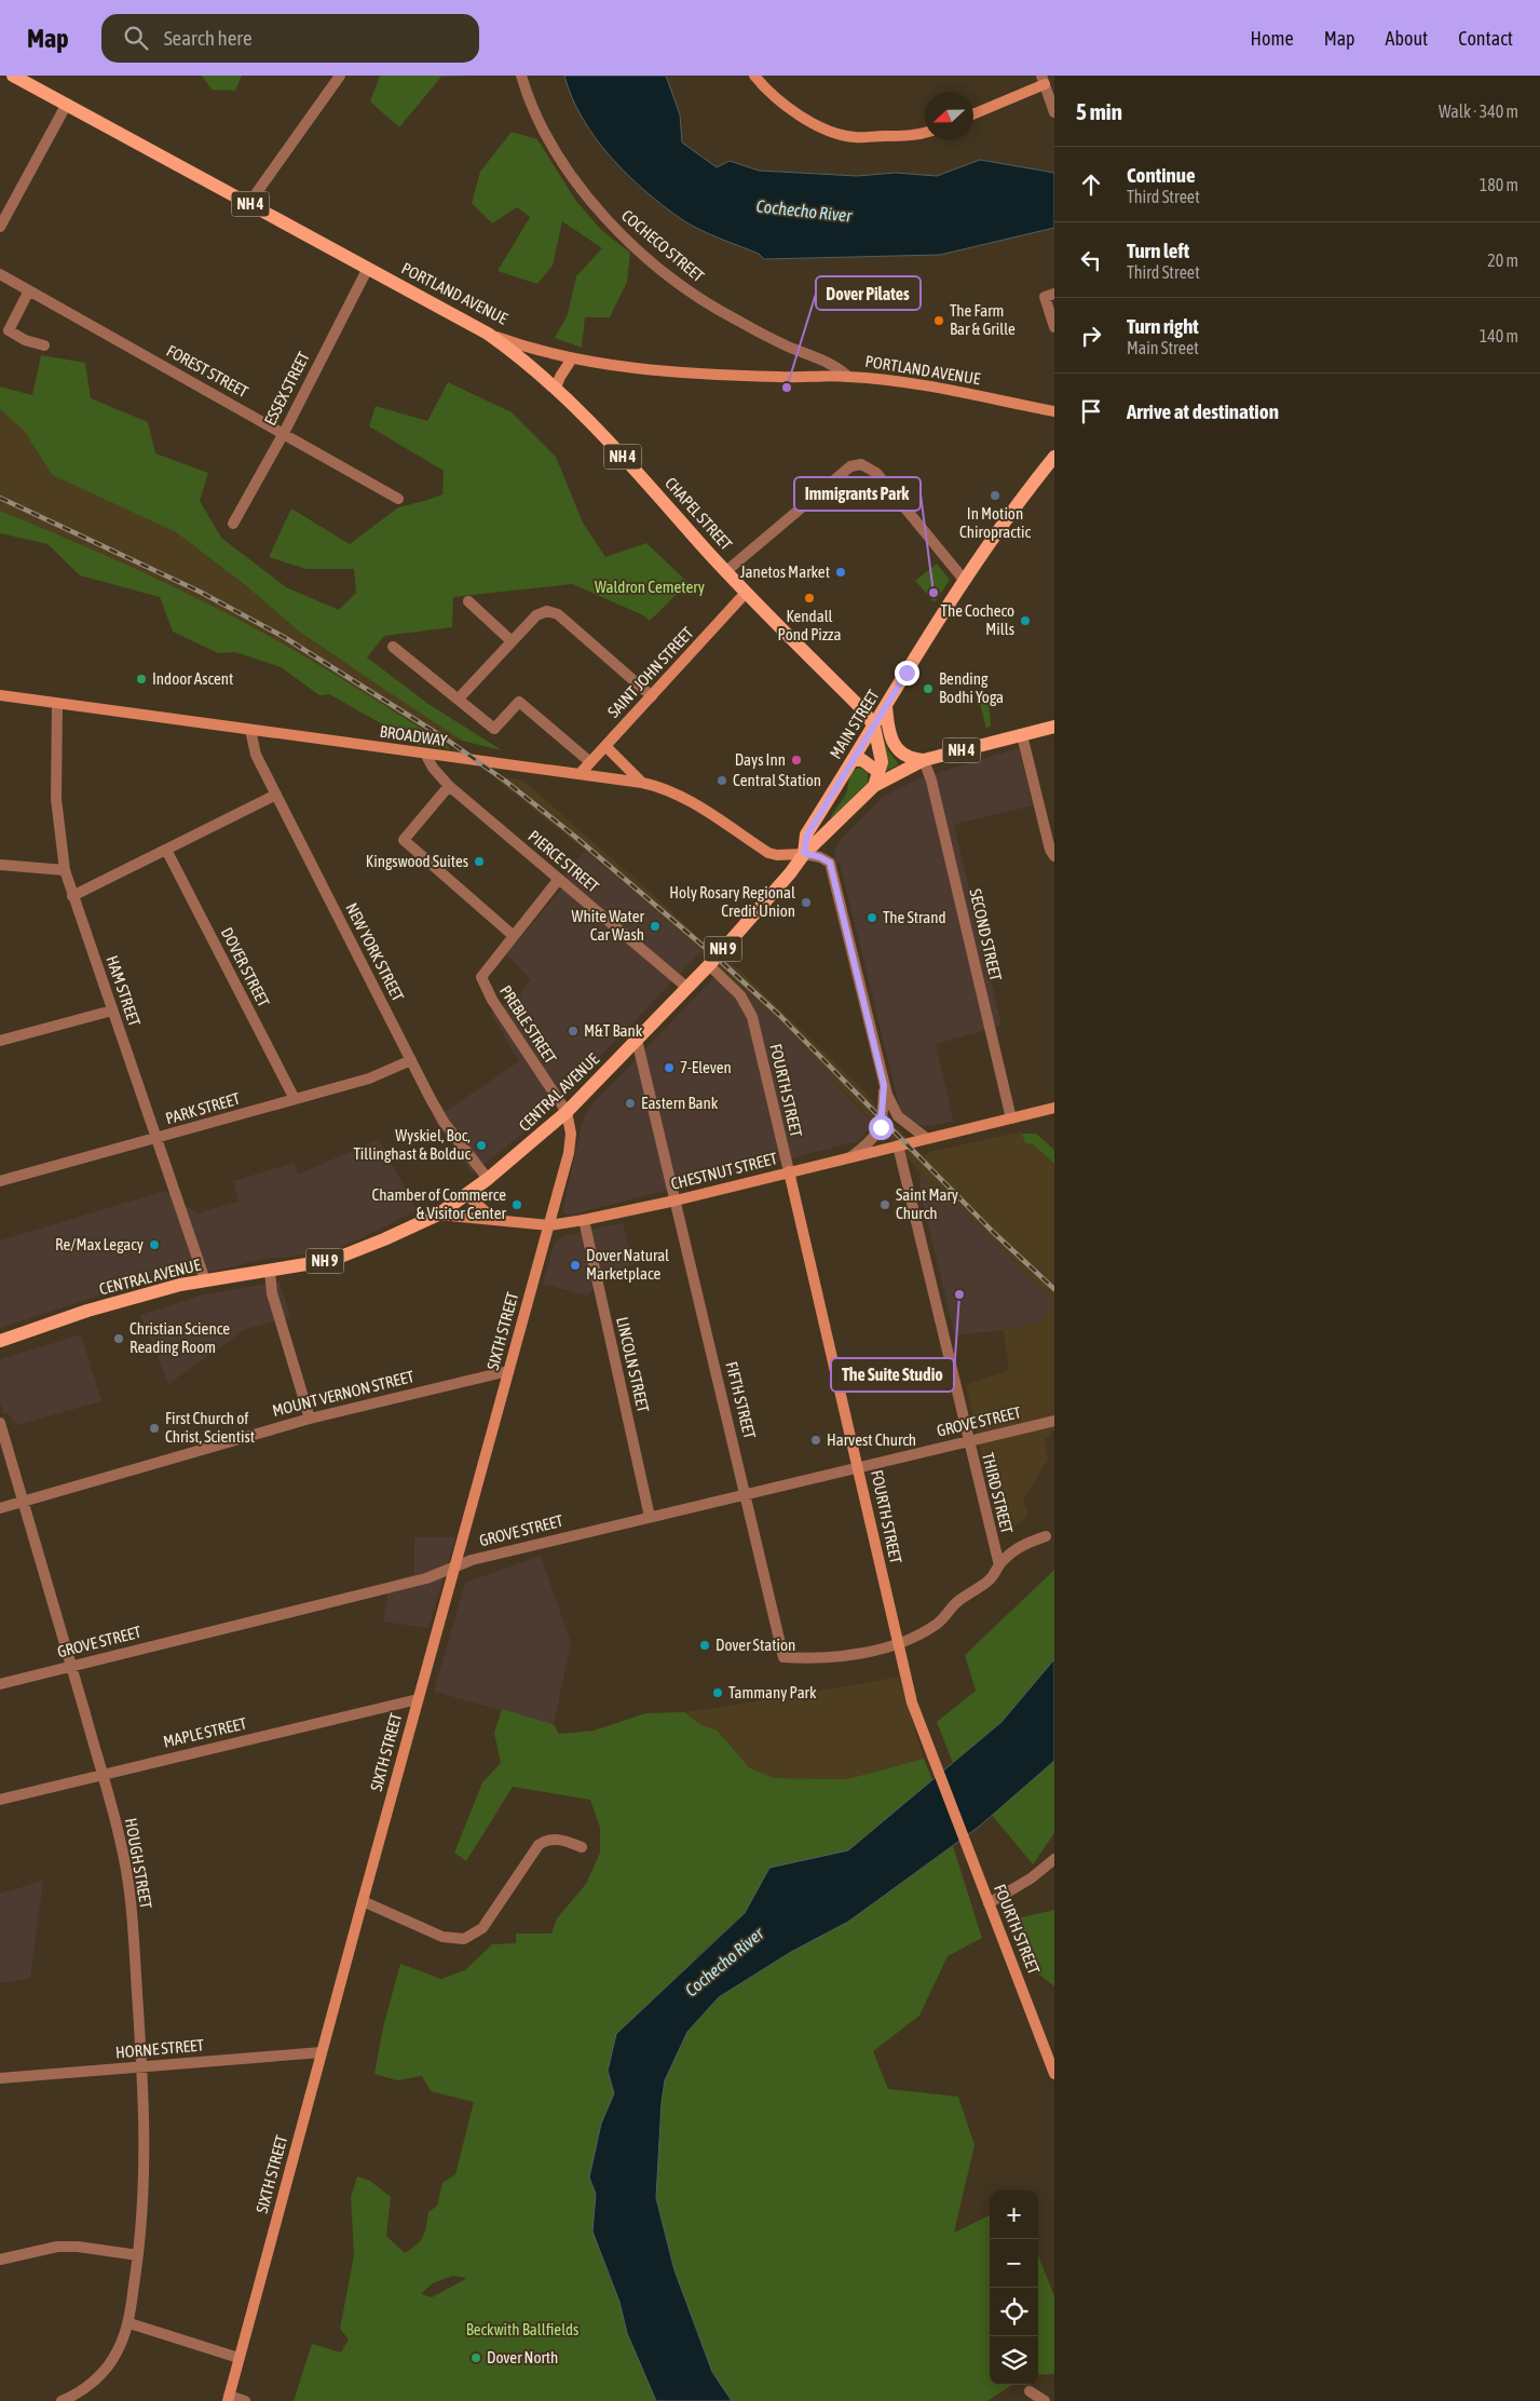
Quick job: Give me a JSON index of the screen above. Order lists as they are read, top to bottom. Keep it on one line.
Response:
{"streets":{"main road":["NH 4","PORTLAND AVENUE","CHAPEL STREET","MAIN STREET","NH 9","CENTRAL AVENUE"],"street":["COCHECO STREET","FOREST STREET","ESSEX STREET","SAINT JOHN STREET","BROADWAY","PIERCE STREET","SECOND STREET","NEW YORK STREET","DOVER STREET","HAM STREET","PREBLE STREET","FOURTH STREET","PARK STREET","CHESTNUT STREET","SIXTH STREET","LINCOLN STREET","MOUNT VERNON STREET","FIFTH STREET","GROVE STREET","THIRD STREET","MAPLE STREET","HOUGH STREET","HORNE STREET"]},"crossings":[["COCHECO STREET","PORTLAND AVENUE"],["PORTLAND AVENUE","ESSEX STREET"],["PORTLAND AVENUE","CHAPEL STREET"],["FOREST STREET","ESSEX STREET"],["CHAPEL STREET","SAINT JOHN STREET"],["CHAPEL STREET","MAIN STREET"],["SAINT JOHN STREET","BROADWAY"],["MAIN STREET","BROADWAY"],["MAIN STREET","CENTRAL AVENUE"],["BROADWAY","PIERCE STREET"],["BROADWAY","NEW YORK STREET"],["BROADWAY","HAM STREET"],["BROADWAY","CENTRAL AVENUE"],["PIERCE STREET","PREBLE STREET"],["PIERCE STREET","CENTRAL AVENUE"],["SECOND STREET","CENTRAL AVENUE"],["SECOND STREET","CHESTNUT STREET"],["NEW YORK STREET","CENTRAL AVENUE"],["NEW YORK STREET","PARK STREET"],["DOVER STREET","PARK STREET"],["HAM STREET","CENTRAL AVENUE"],["HAM STREET","PARK STREET"],["PREBLE STREET","CENTRAL AVENUE"],["PREBLE STREET","SIXTH STREET"],["FOURTH STREET","CENTRAL AVENUE"],["FOURTH STREET","CHESTNUT STREET"],["FOURTH STREET","FIFTH STREET"],["FOURTH STREET","GROVE STREET"],["CENTRAL AVENUE","CHESTNUT STREET"],["CENTRAL AVENUE","SIXTH STREET"],["CENTRAL AVENUE","FIFTH STREET"],["CHESTNUT STREET","SIXTH STREET"],["CHESTNUT STREET","LINCOLN STREET"],["CHESTNUT STREET","FIFTH STREET"],["CHESTNUT STREET","THIRD STREET"],["SIXTH STREET","MOUNT VERNON STREET"],["SIXTH STREET","GROVE STREET"],["SIXTH STREET","MAPLE STREET"],["SIXTH STREET","HORNE STREET"],["LINCOLN STREET","GROVE STREET"],["MOUNT VERNON STREET","HOUGH STREET"],["FIFTH STREET","GROVE STREET"],["GROVE STREET","THIRD STREET"],["GROVE STREET","HOUGH STREET"],["MAPLE STREET","HOUGH STREET"],["HOUGH STREET","HORNE STREET"]],"water":["Cochecho River"],"parks":["Waldron Cemetery","Beckwith Ballfields"],"places":["The Farm Bar & Grille","Dover Pilates","In Motion Chiropractic","Janetos Market","Immigrants Park","Kendall Pond Pizza","The Cocheco Mills","Indoor Ascent","Bending Bodhi Yoga","Days Inn","Central Station","Kingswood Suites","Holy Rosary Regional Credit Union","The Strand","White Water Car Wash","M&T Bank","7-Eleven","Eastern Bank","Wyskiel, Boc, Tillinghast & Bolduc","Chamber of Commerce & Visitor Center","Saint Mary Church","Re/Max Legacy","Dover Natural Marketplace","The Suite Studio","Christian Science Reading Room","First Church of Christ, Scientist","Harvest Church","Dover Station","Tammany Park","Dover North"],"north":"left","page":{"header":"Map","search":"Search here","nav":["Home","Map","About","Contact"],"heading":["5 min","Walk · 340 m"],"list":[["Continue","Third Street","180 m"],["Turn left","Third Street","20 m"],["Turn right","Main Street","140 m"],"Arrive at destination"],"map_buttons":["+","−"]}}
